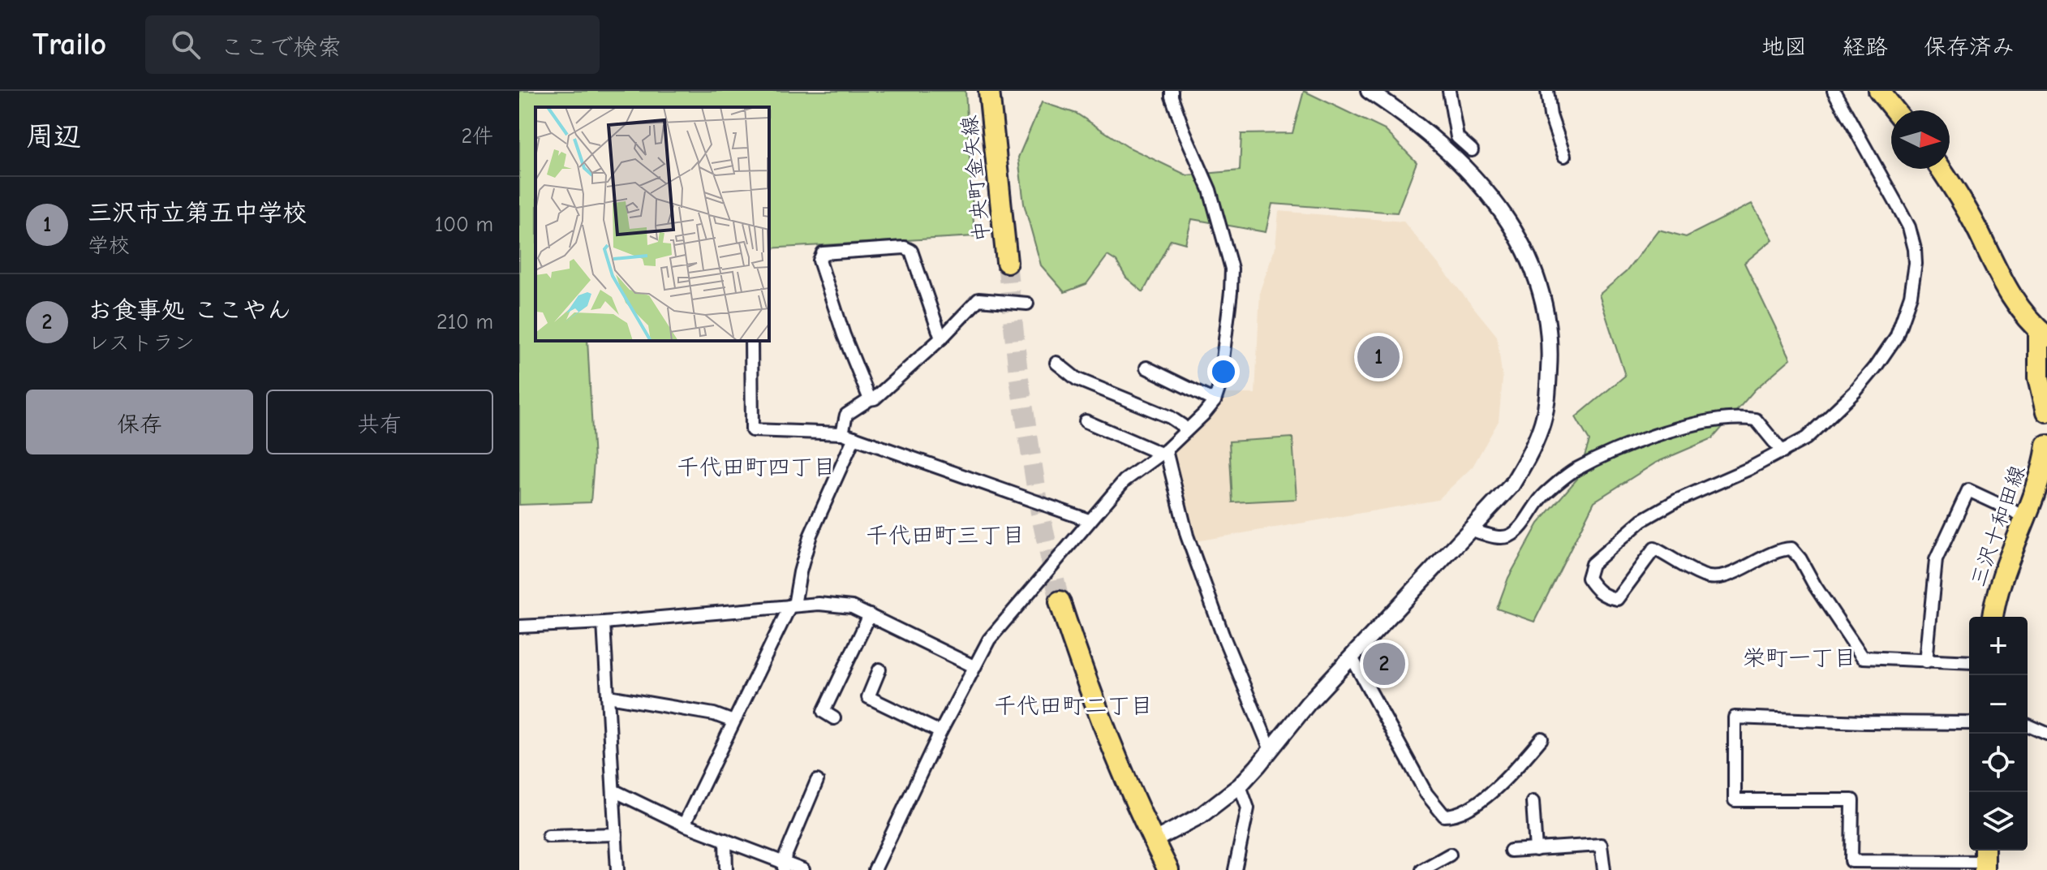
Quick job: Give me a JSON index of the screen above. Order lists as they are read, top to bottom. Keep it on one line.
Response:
{"streets":{"main road":["中央町金矢線","三沢十和田線"]},"districts":["千代田町四丁目","千代田町三丁目","栄町一丁目","千代田町二丁目"],"north":"right","page":{"header":"Trailo","search":"ここで検索","nav":["地図","経路","保存済み"],"heading":["周辺","2件"],"list":[{"mark":"1","name":"三沢市立第五中学校","note":"学校","value":"100 m"},{"mark":"2","name":"お食事処 ここやん","note":"レストラン","value":"210 m"}],"pins":["1","2"],"buttons":["保存","共有"],"map_buttons":["+","−"]}}
